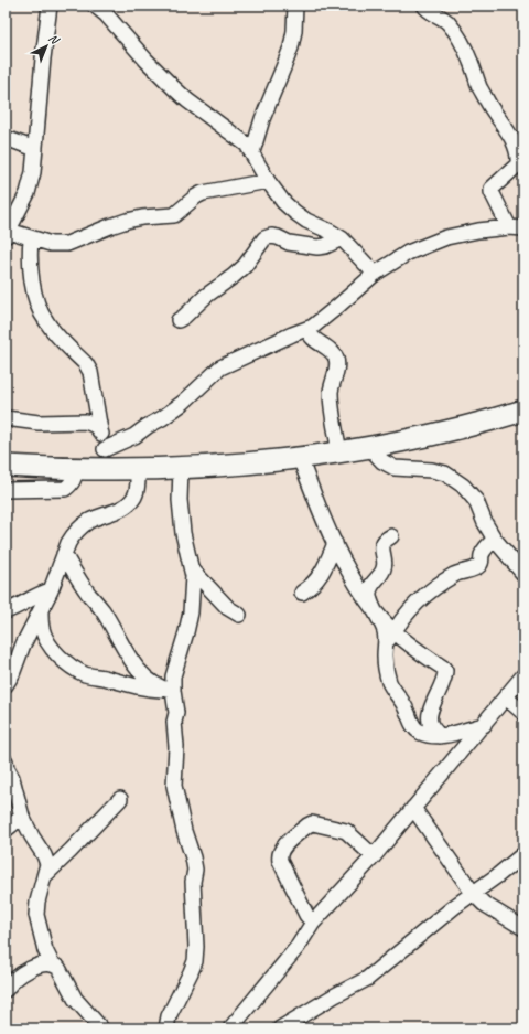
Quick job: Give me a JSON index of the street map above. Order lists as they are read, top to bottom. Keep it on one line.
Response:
{"north":"top right"}
